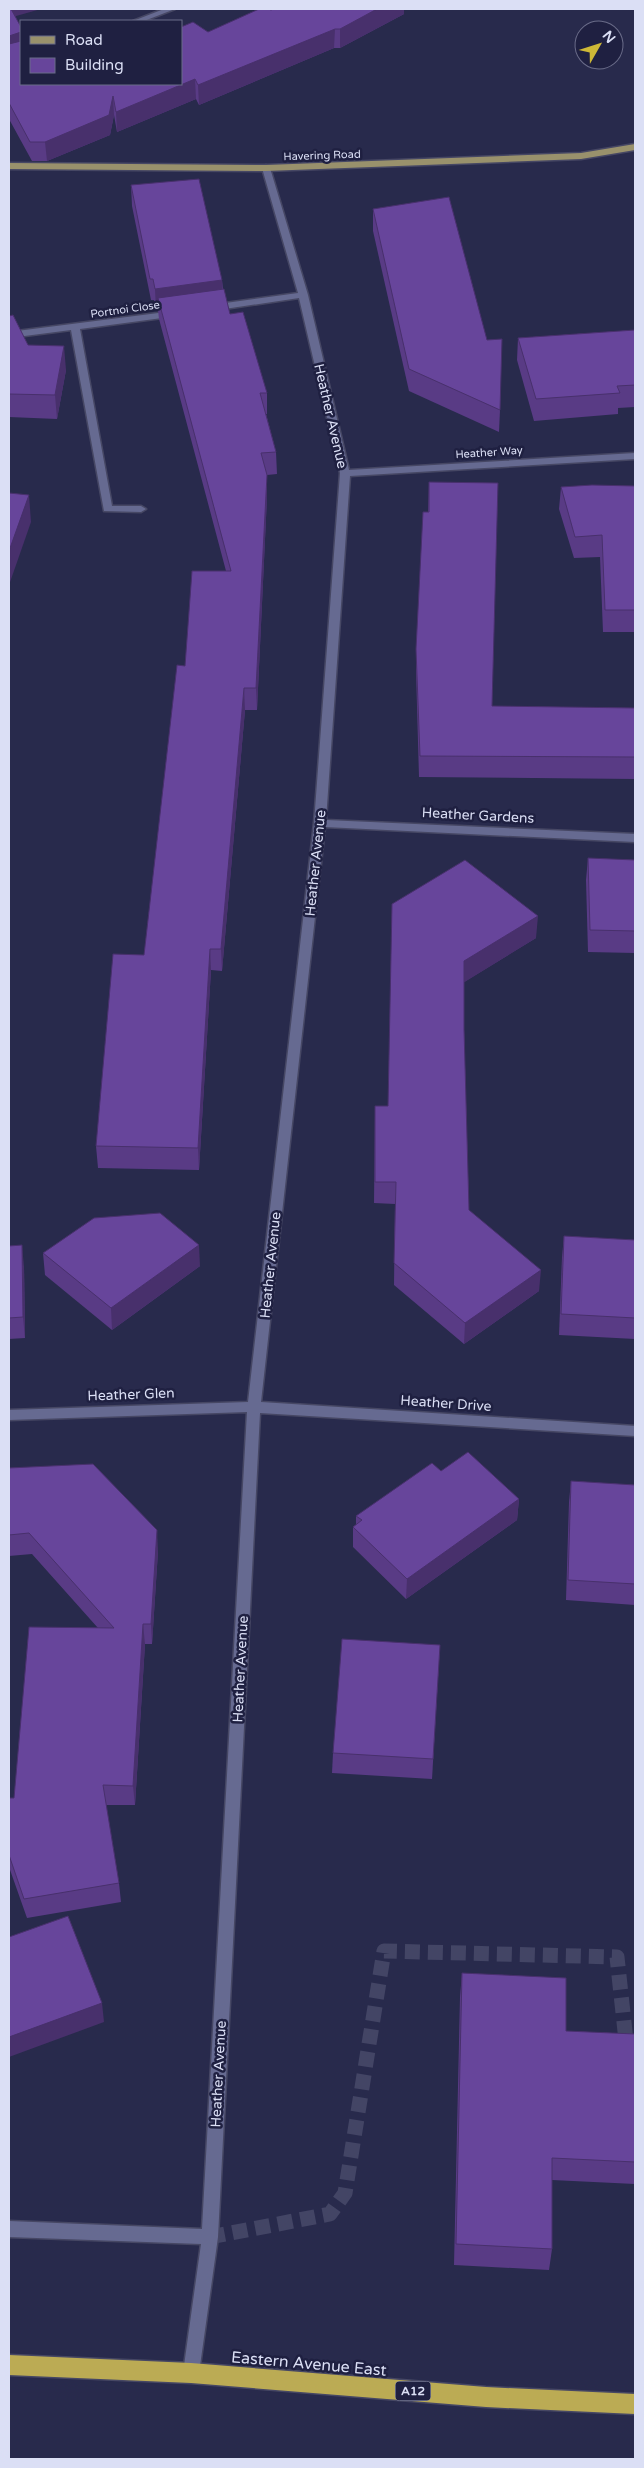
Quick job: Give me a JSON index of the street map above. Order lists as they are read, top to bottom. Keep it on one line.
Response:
{"streets":{"highway":["Eastern Avenue East","A12"],"main road":["Havering Road"],"street":["Portnoi Close","Heather Avenue","Heather Way","Heather Gardens","Heather Glen","Heather Drive"]},"crossings":[["Havering Road","Heather Avenue"],["Heather Avenue","Heather Way"],["Heather Avenue","Heather Gardens"],["Heather Avenue","Heather Glen"],["Heather Avenue","Heather Drive"],["Heather Avenue","Eastern Avenue East"],["Heather Glen","Heather Drive"]],"legend":["Road","Building"],"north":"top right"}
